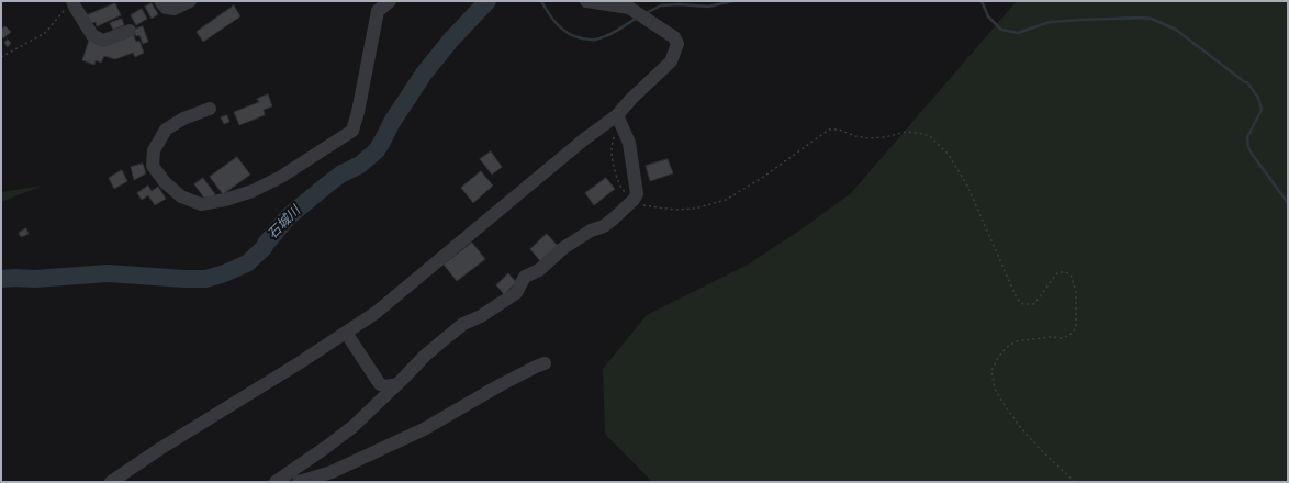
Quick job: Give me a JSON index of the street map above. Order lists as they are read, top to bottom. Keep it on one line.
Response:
{"water":["石城川"]}
